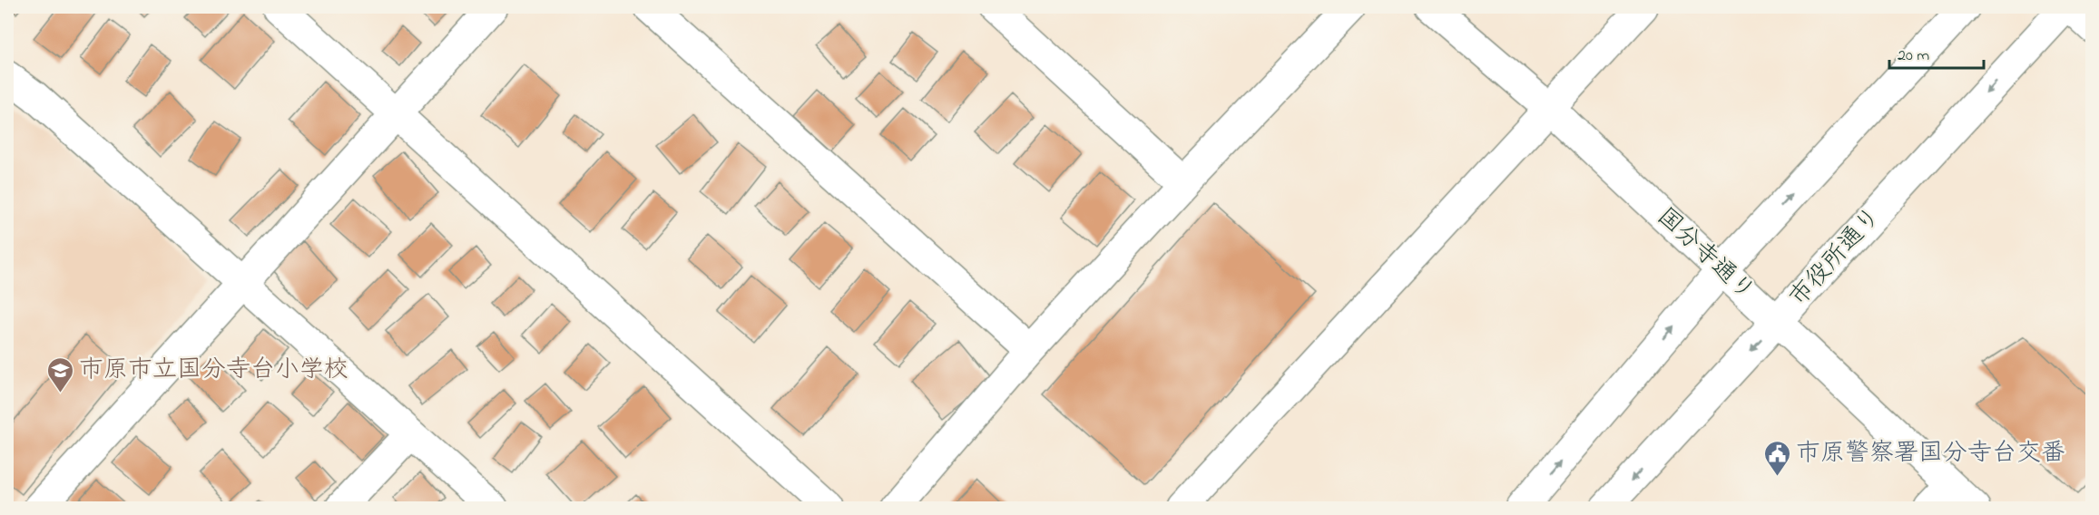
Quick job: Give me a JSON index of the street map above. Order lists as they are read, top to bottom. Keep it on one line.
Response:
{"streets":{"street":["国分寺通り","市役所通り"]},"crossings":[["国分寺通り","市役所通り"]],"places":{"school or university":["市原市立国分寺台小学校"],"public building":["市原警察署国分寺台交番"]},"scale_bar":"20 m"}
